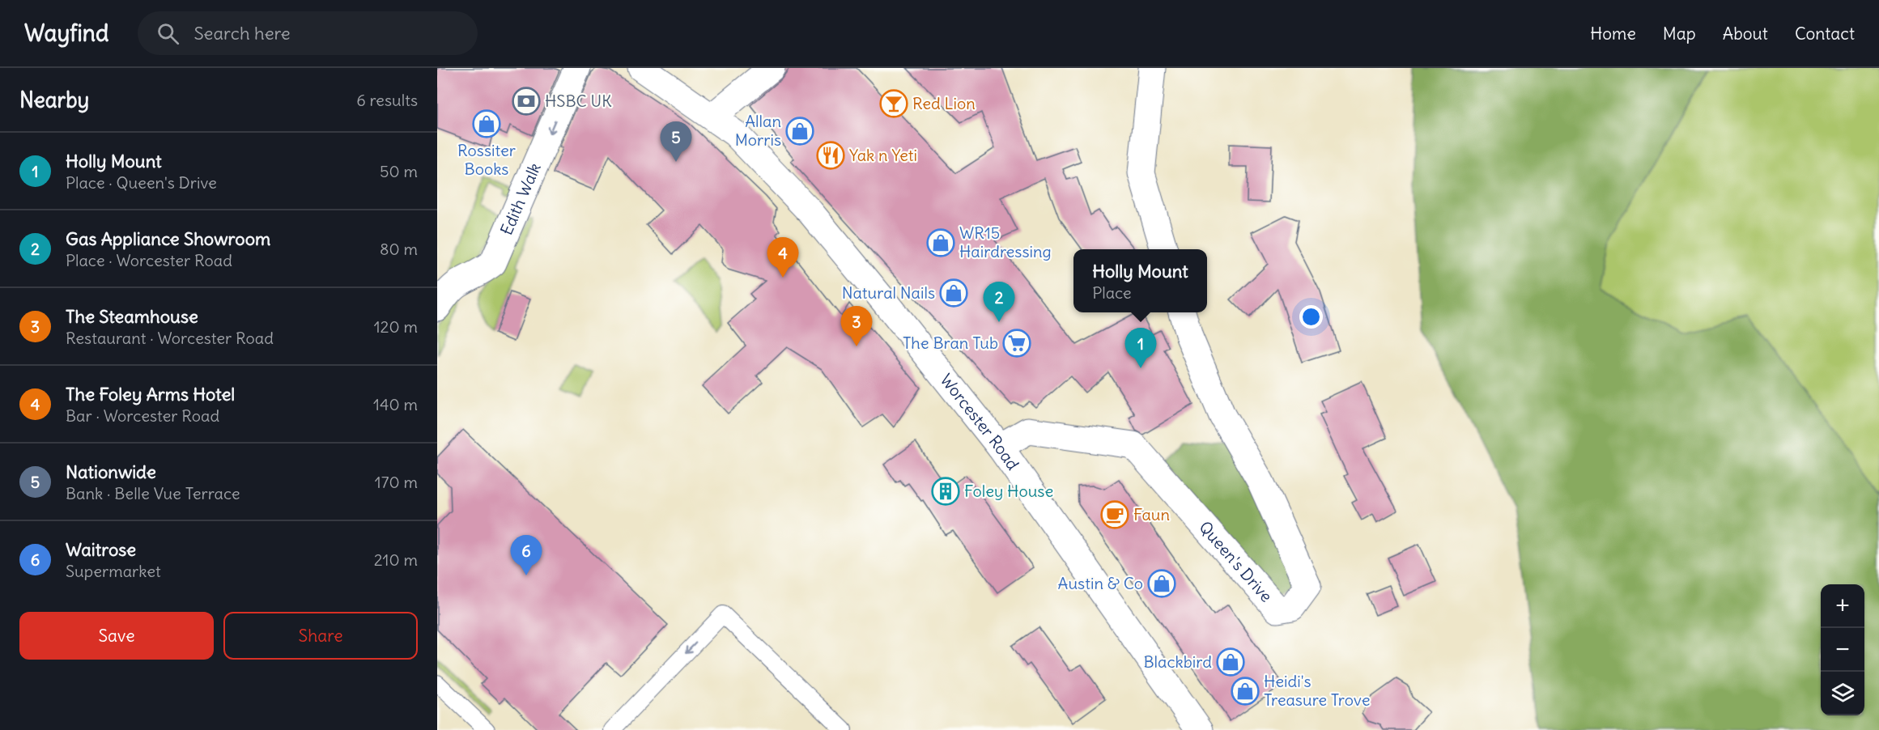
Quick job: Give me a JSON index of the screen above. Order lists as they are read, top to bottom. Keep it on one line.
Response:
{"streets":{"main road":["Edith Walk","Worcester Road","Queen's Drive"]},"crossings":[["Worcester Road","Queen's Drive"]],"one_way":["Edith Walk"],"places":{"bank":["HSBC UK"],"bar":["Red Lion"],"shop":["Rossiter Books","Allan Morris","WR15 Hairdressing","Natural Nails","Austin & Co","Blackbird","Heidi's Treasure Trove"],"restaurant":["Yak n Yeti"],"supermarket":["The Bran Tub"],"building":["Foley House"],"cafe":["Faun"]},"page":{"header":"Wayfind","search":"Search here","nav":["Home","Map","About","Contact"],"heading":["Nearby","6 results"],"pins":["5","4","2","3","1","6"],"list":[{"mark":"1","name":"Holly Mount","note":"Place · Queen's Drive","value":"50 m"},{"mark":"2","name":"Gas Appliance Showroom","note":"Place · Worcester Road","value":"80 m"},{"mark":"3","name":"The Steamhouse","note":"Restaurant · Worcester Road","value":"120 m"},{"mark":"4","name":"The Foley Arms Hotel","note":"Bar · Worcester Road","value":"140 m"},{"mark":"5","name":"Nationwide","note":"Bank · Belle Vue Terrace","value":"170 m"},{"mark":"6","name":"Waitrose","note":"Supermarket","value":"210 m"}],"popup":["Holly Mount","Place"],"map_buttons":["+","−"],"buttons":["Save","Share"]}}
